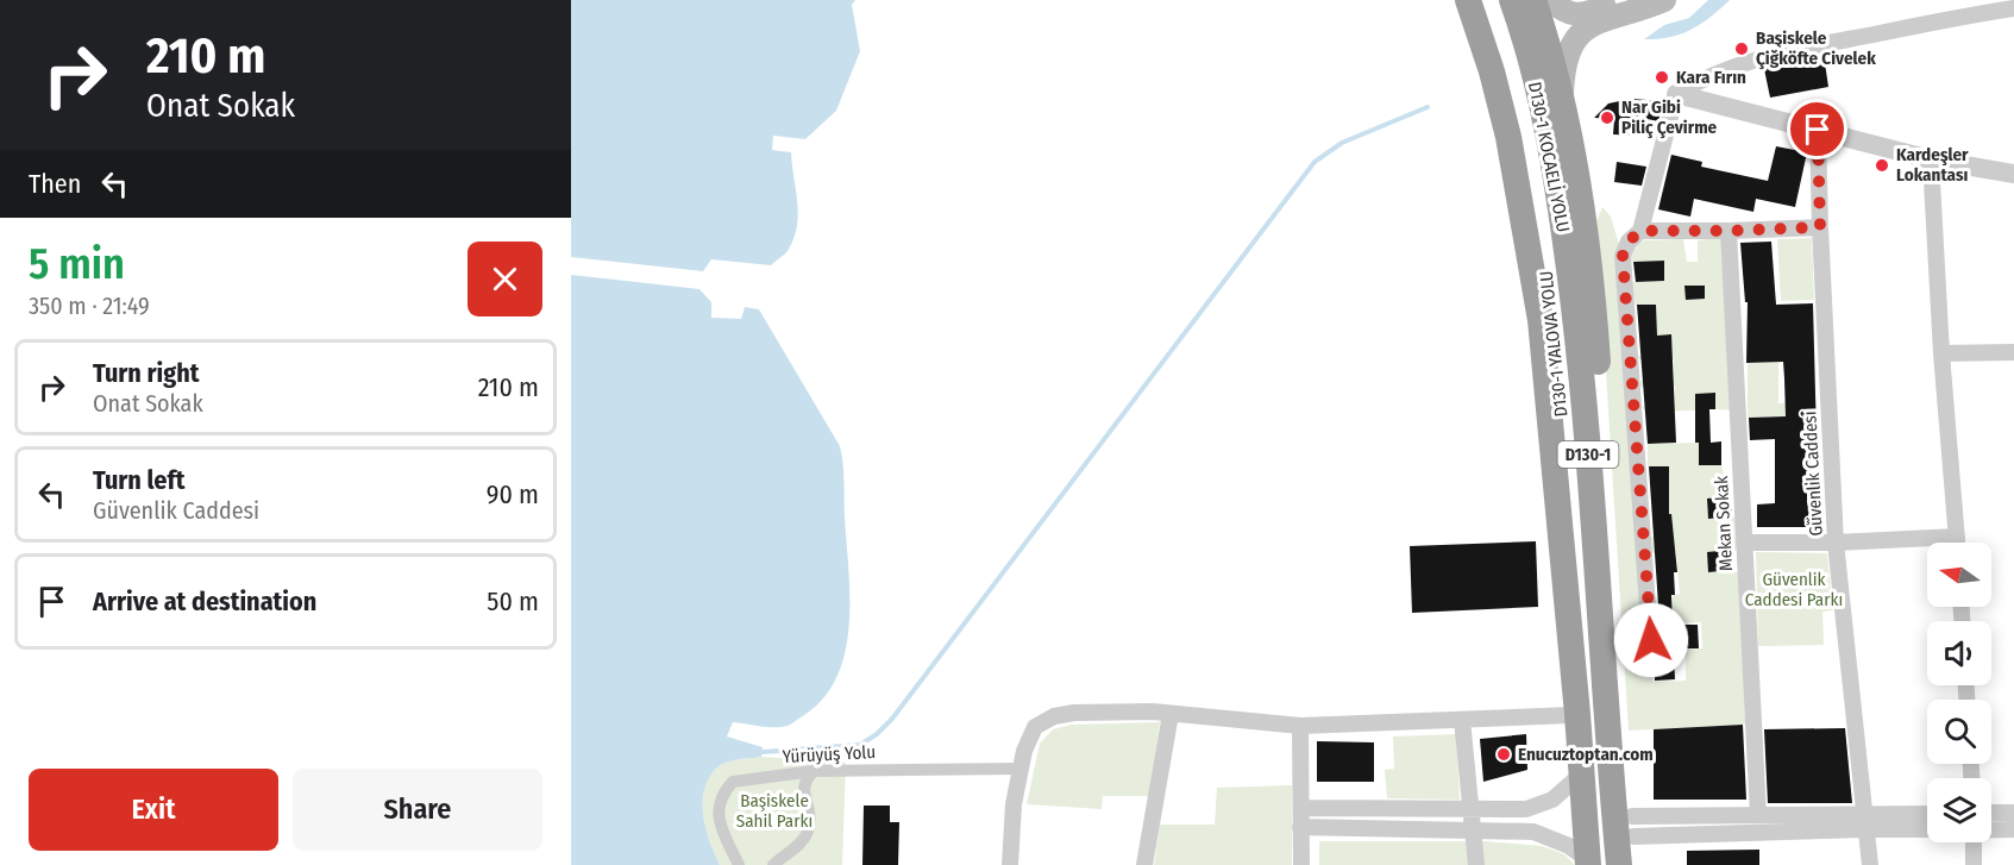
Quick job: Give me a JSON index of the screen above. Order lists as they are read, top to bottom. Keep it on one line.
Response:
{"streets":{"highway":["D130-1 KOCAELİ YOLU","D130-1 YALOVA YOLU","D130-1"],"street":["Güvenlik Caddesi","Mekan Sokak","Yürüyüş Yolu"]},"parks":["Güvenlik Caddesi Parkı","Başiskele Sahil Parkı"],"places":["Başiskele Çiğköfte Civelek","Kara Fırın","Nar Gibi Piliç Çevirme","Kardeşler Lokantası","Enucuztoptan.com"],"north":"left","page":{"turn":["210 m","Onat Sokak"],"then":"Then","heading":["5 min","350 m · 21:49"],"list":[{"name":"Turn right","note":"Onat Sokak","value":"210 m"},{"name":"Turn left","note":"Güvenlik Caddesi","value":"90 m"},{"name":"Arrive at destination","value":"50 m"}],"buttons":["Exit","Share"]}}
